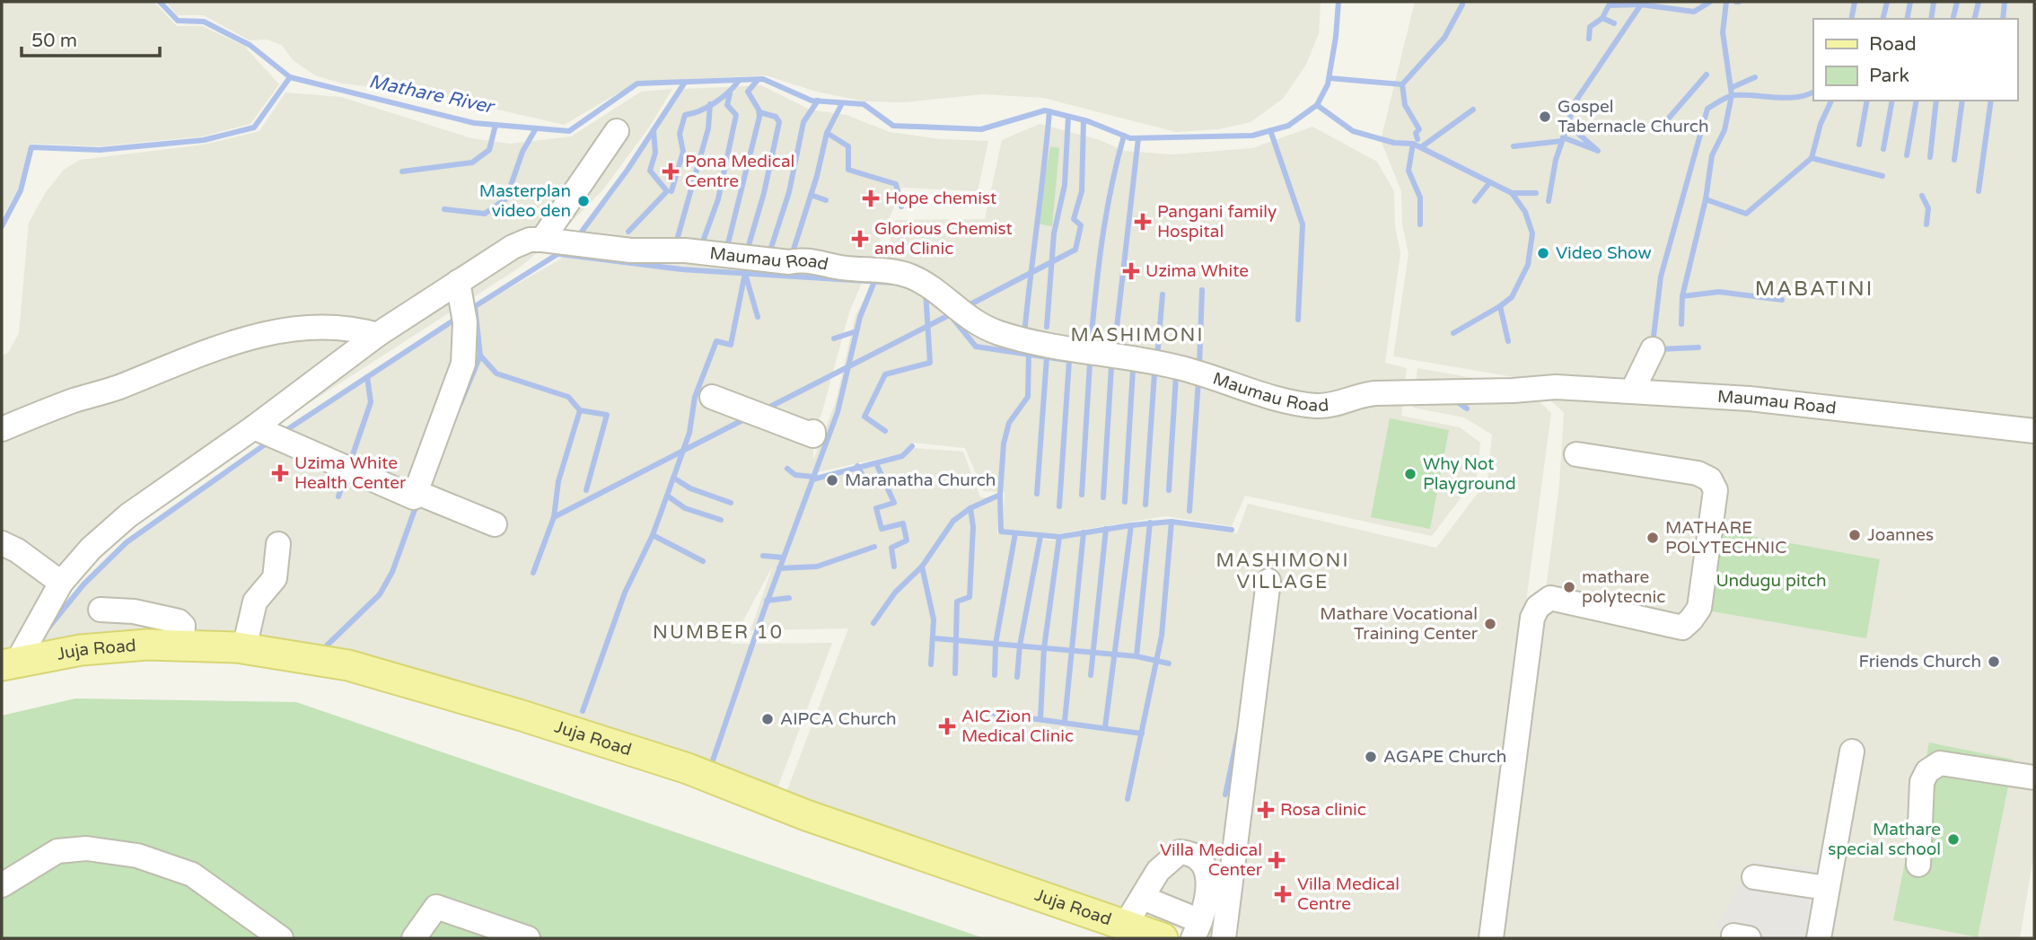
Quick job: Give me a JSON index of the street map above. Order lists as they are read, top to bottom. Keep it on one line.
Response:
{"streets":{"main road":["Juja Road"],"street":["Maumau Road"]},"districts":["MABATINI","MASHIMONI","MASHIMONI VILLAGE","NUMBER 10"],"water":["Mathare River"],"parks":["Undugu pitch"],"places":{"other":["Gospel Tabernacle Church","Masterplan video den","Video Show","Why Not Playground","Maranatha Church","Joannes","MATHARE POLYTECHNIC","mathare polytecnic","Mathare Vocational Training Center","Friends Church","AIPCA Church","AGAPE Church","Mathare special school"],"health":["Pona Medical Centre","Hope chemist","Pangani family Hospital","Glorious Chemist and Clinic","Uzima White","Uzima White Health Center","AIC Zion Medical Clinic","Rosa clinic","Villa Medical Center","Villa Medical Centre"]},"legend":["Road","Park"],"scale_bar":"50 m"}
